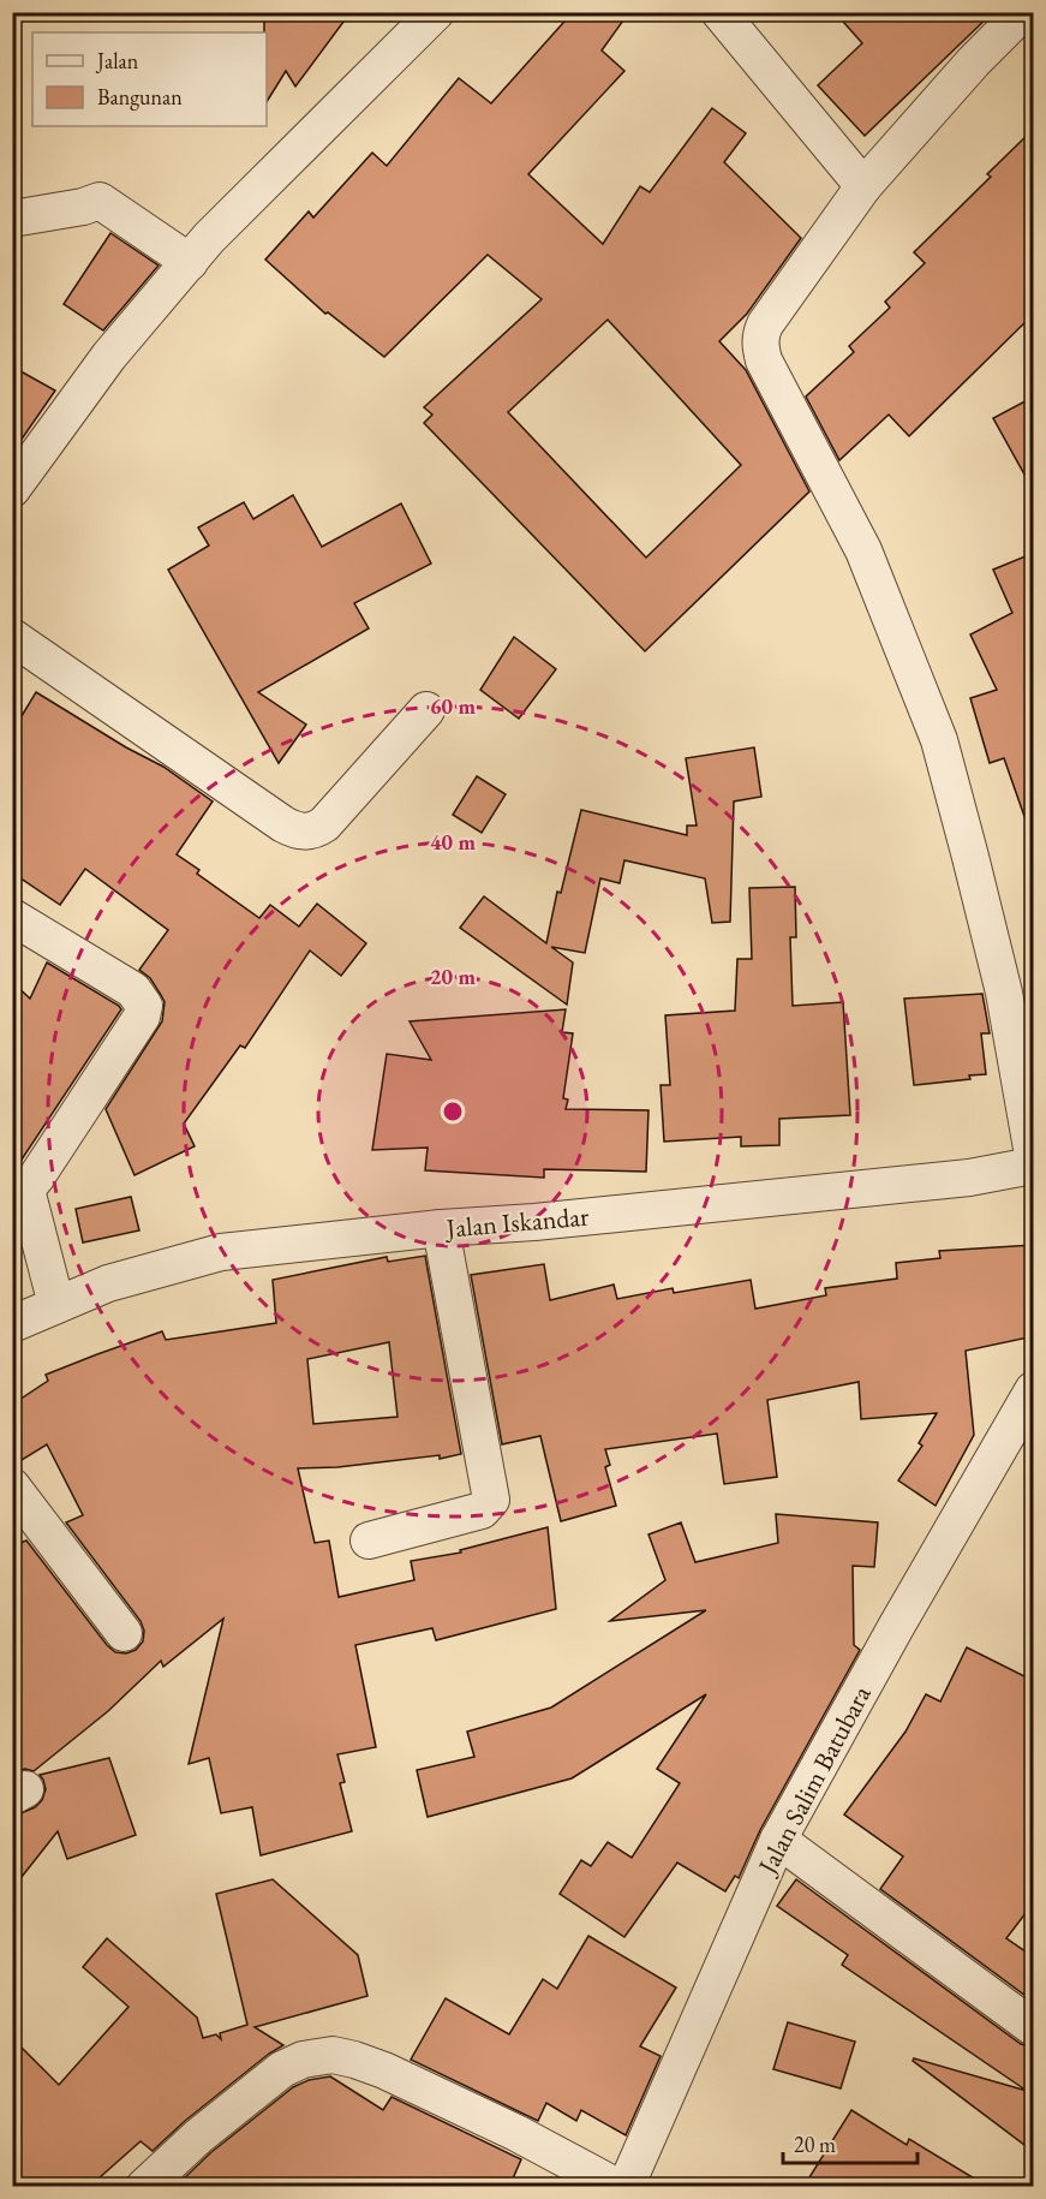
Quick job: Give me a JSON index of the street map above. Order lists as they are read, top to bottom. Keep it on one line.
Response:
{"streets":{"street":["Jalan Iskandar","Jalan Salim Batubara"]},"legend":["Jalan","Bangunan"],"scale_bar":"20 m","rings":["60 m","40 m","20 m"]}
